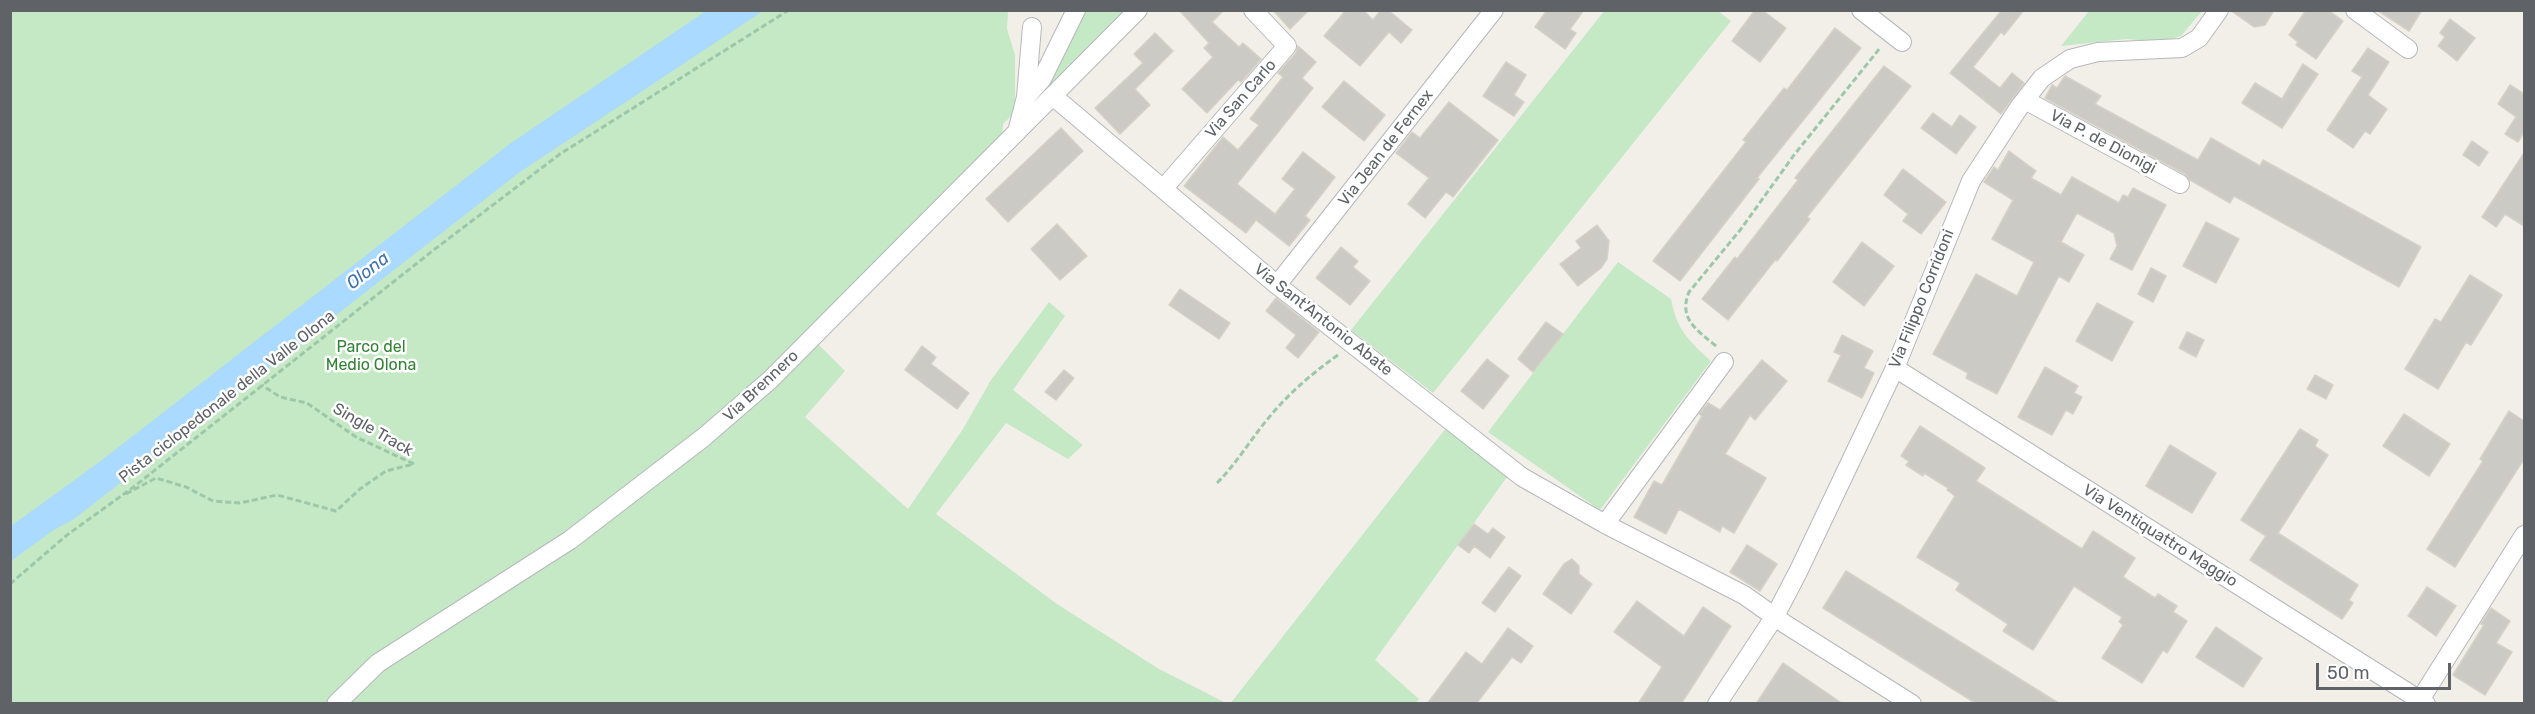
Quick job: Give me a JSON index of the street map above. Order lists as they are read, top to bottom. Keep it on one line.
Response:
{"streets":{"street":["Via San Carlo","Via P. de Dionigi","Via Jean de Fernex","Via Filippo Corridoni","Via Sant'Antonio Abate","Via Brennero","Via Ventiquattro Maggio"],"path":["Pista ciclopedonale della Valle Olona","Single Track"]},"crossings":[["Via San Carlo","Via Sant'Antonio Abate"],["Via P. de Dionigi","Via Filippo Corridoni"],["Via Jean de Fernex","Via Sant'Antonio Abate"],["Via Filippo Corridoni","Via Sant'Antonio Abate"],["Via Filippo Corridoni","Via Ventiquattro Maggio"],["Via Sant'Antonio Abate","Via Brennero"],["Pista ciclopedonale della Valle Olona","Single Track"]],"water":["Olona"],"parks":["Parco del Medio Olona"],"scale_bar":"50 m"}
